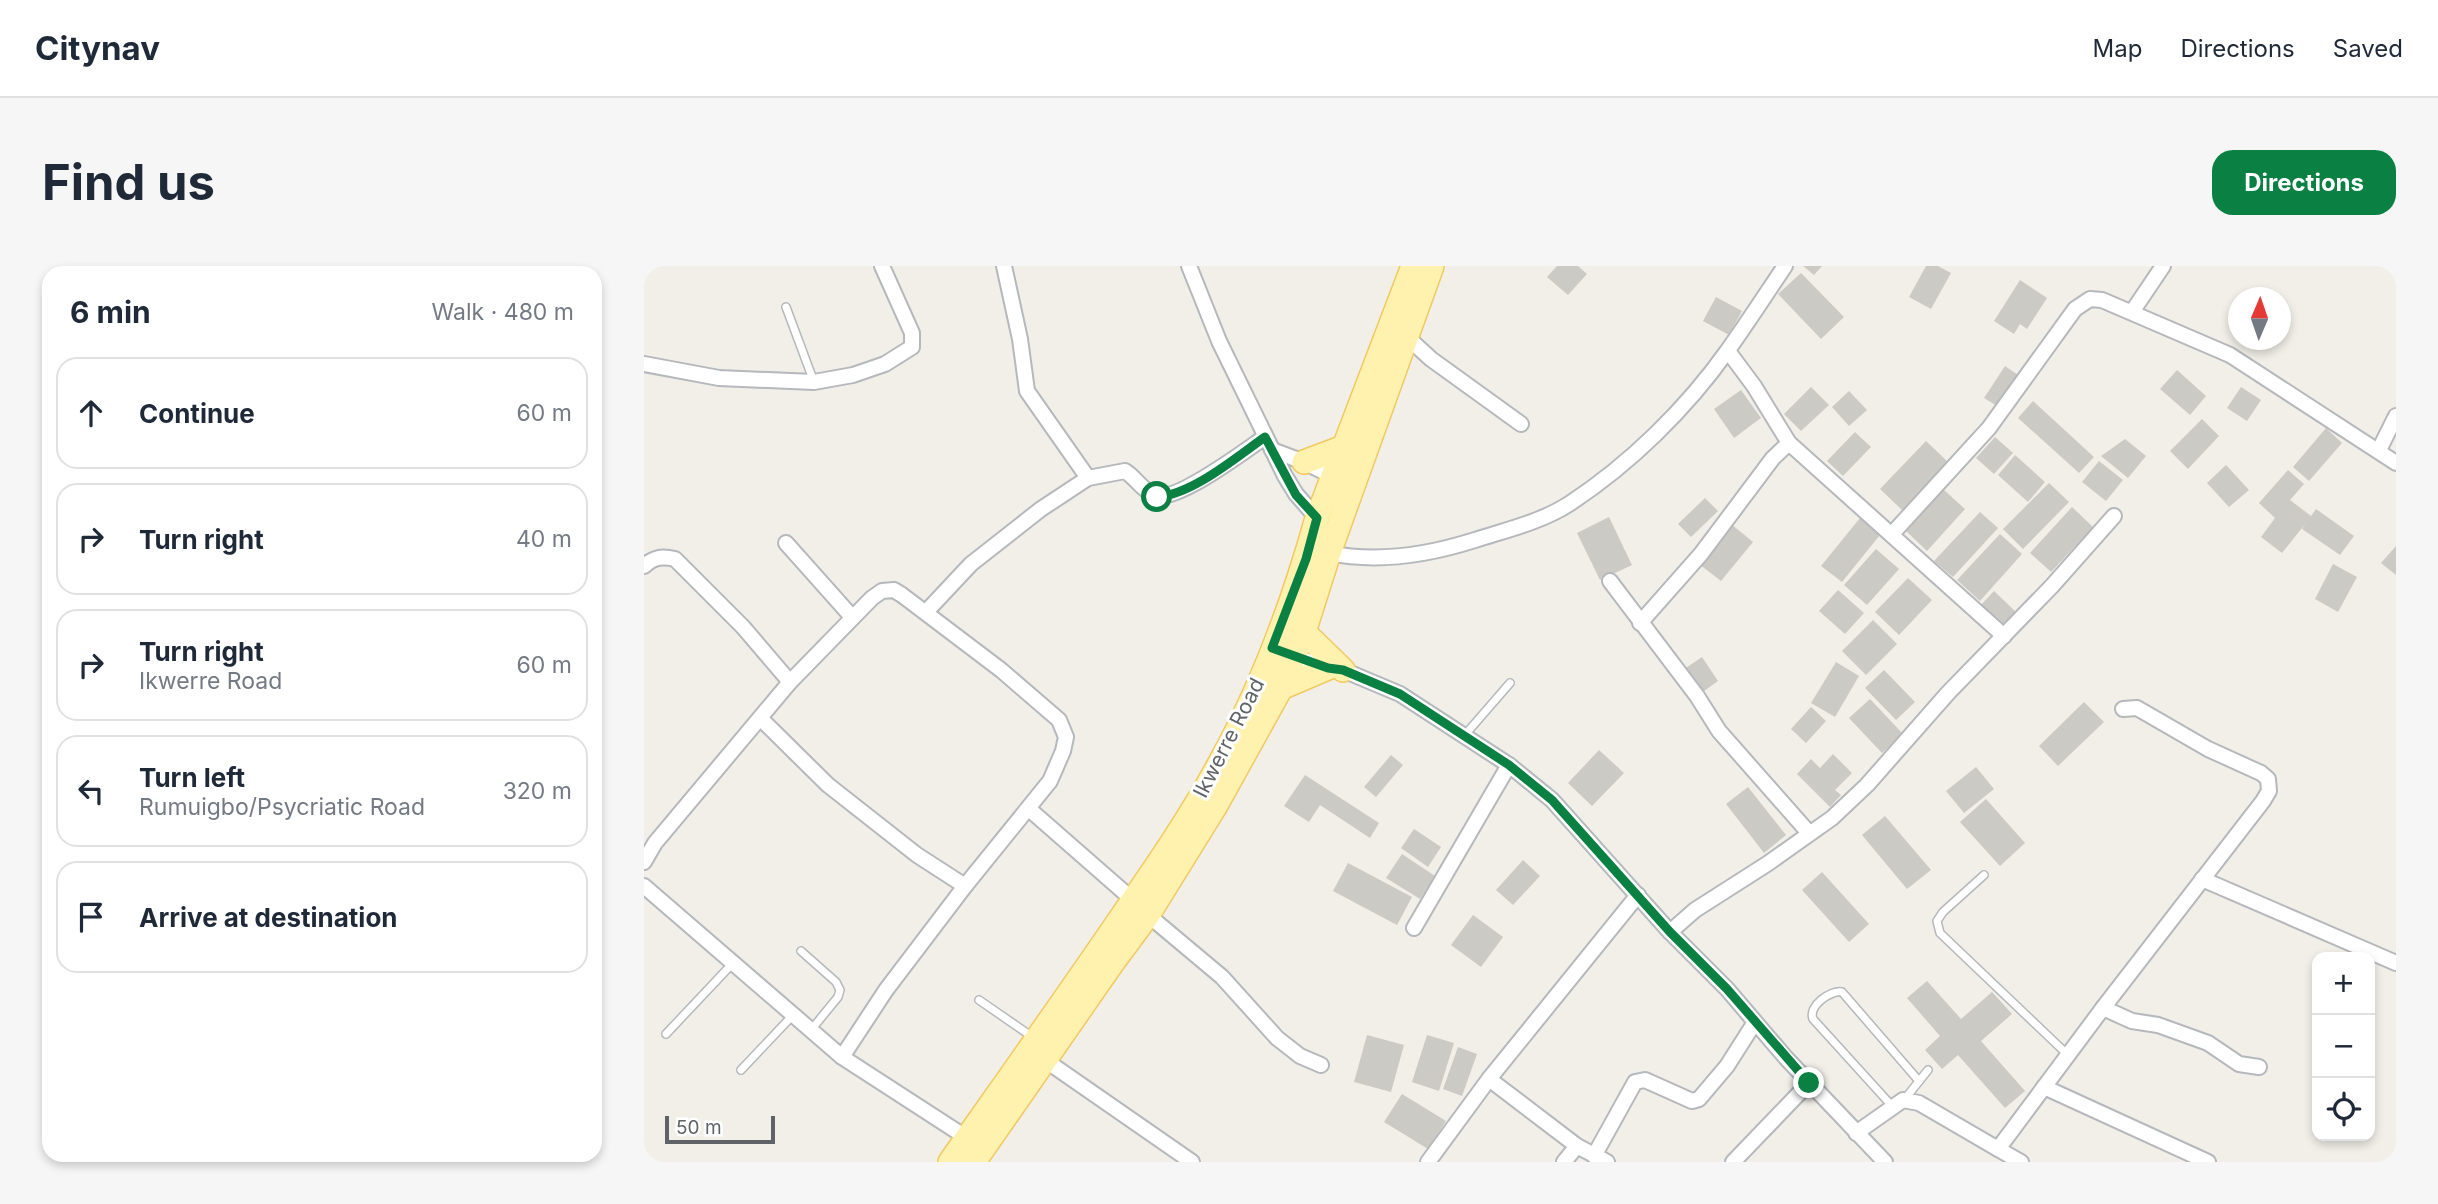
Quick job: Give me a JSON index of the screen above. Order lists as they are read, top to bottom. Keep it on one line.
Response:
{"streets":{"main road":["Ikwerre Road"]},"scale_bar":"50 m","north":"top","page":{"header":"Citynav","nav":["Map","Directions","Saved"],"buttons":"Directions","title":"Find us","heading":["6 min","Walk · 480 m"],"list":[["Continue","60 m"],["Turn right","40 m"],["Turn right","Ikwerre Road","60 m"],["Turn left","Rumuigbo/Psycriatic Road","320 m"],"Arrive at destination"],"map_buttons":["+","−"],"scale":"50 m"}}
